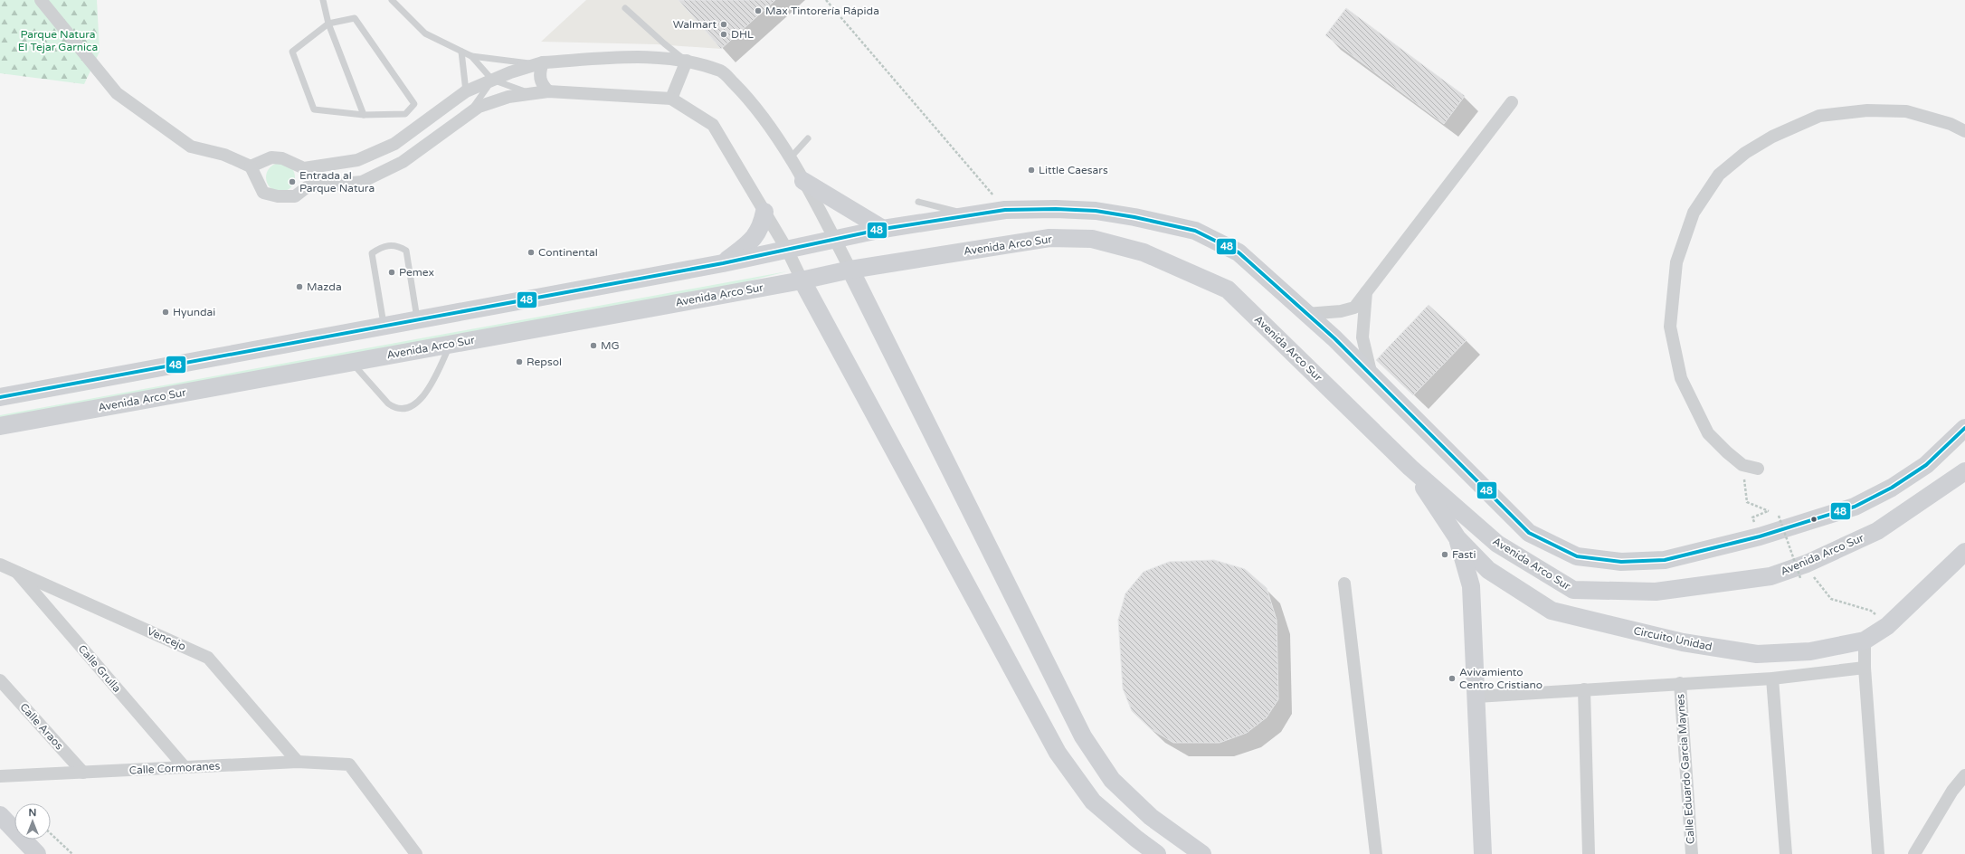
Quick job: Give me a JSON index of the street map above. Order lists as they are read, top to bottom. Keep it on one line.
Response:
{"streets":{"main road":["Avenida Arco Sur","Circuito Unidad"],"street":["Vencejo","Calle Grulla","Calle Araos","Calle Cormoranes","Calle Eduardo García Maynes"]},"crossings":[["Avenida Arco Sur","Circuito Unidad"],["Vencejo","Calle Grulla"],["Vencejo","Calle Cormoranes"],["Calle Grulla","Calle Cormoranes"],["Calle Araos","Calle Cormoranes"]],"parks":["Parque Natura El Tejar Garnica"],"places":["Max Tintorería Rápida","Walmart","DHL","Little Caesars","Entrada al Parque Natura","Continental","Pemex","Mazda","Hyundai","MG","Repsol","Fasti","Avivamiento Centro Cristiano"],"lines":["transit line 48"],"north":"top"}
